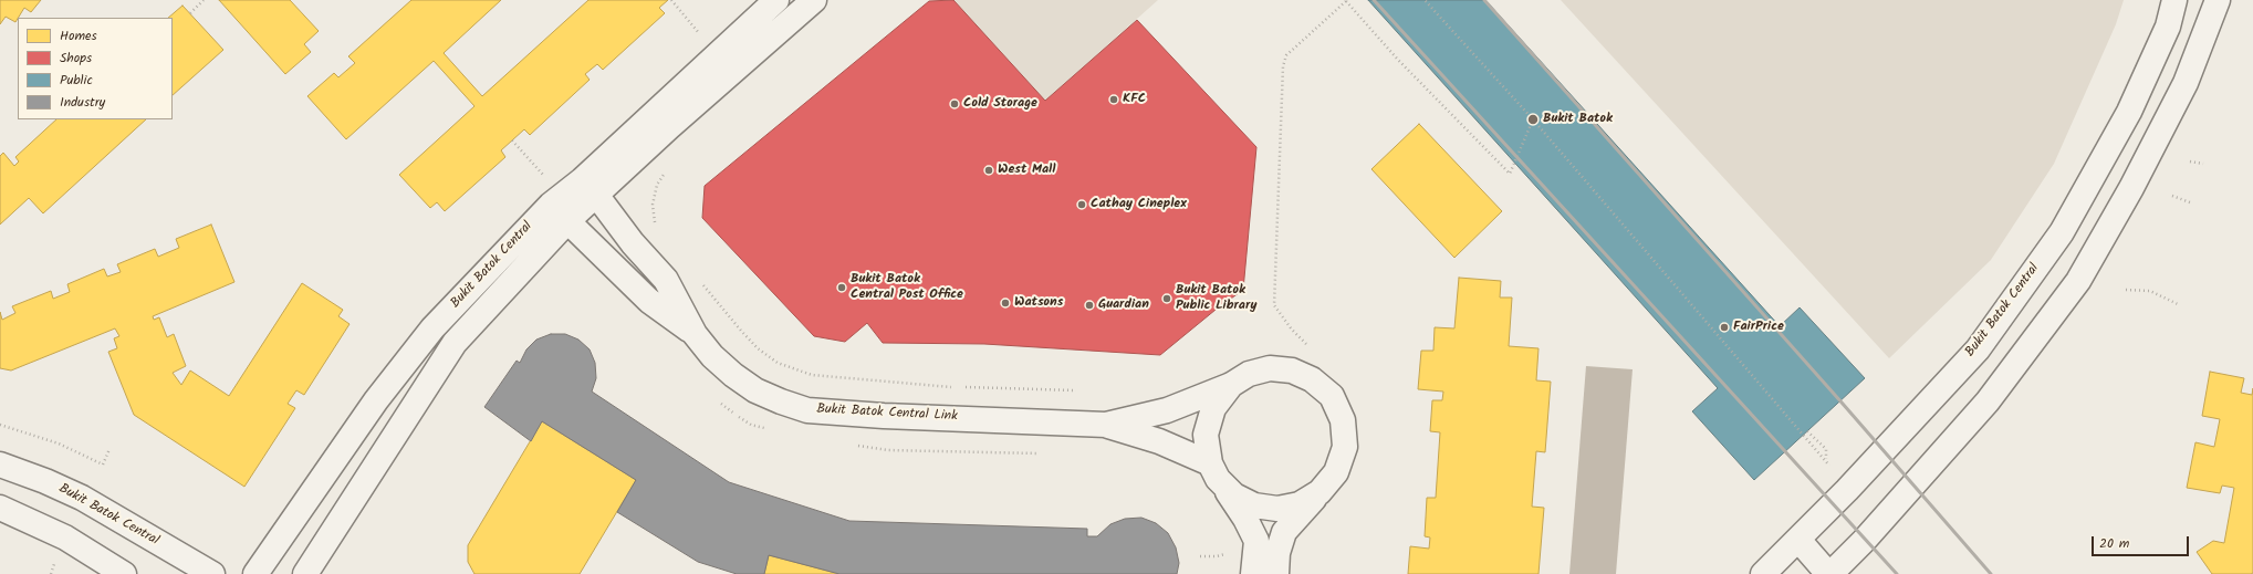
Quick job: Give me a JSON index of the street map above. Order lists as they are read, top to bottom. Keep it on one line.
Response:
{"streets":{"street":["Bukit Batok Central","Bukit Batok Central Link"]},"crossings":[["Bukit Batok Central","Bukit Batok Central Link"]],"places":["KFC","Cold Storage","Bukit Batok","West Mall","Cathay Cineplex","Bukit Batok Central Post Office","Bukit Batok Public Library","Watsons","Guardian","FairPrice"],"legend":["Homes","Shops","Public","Industry"],"scale_bar":"20 m"}
